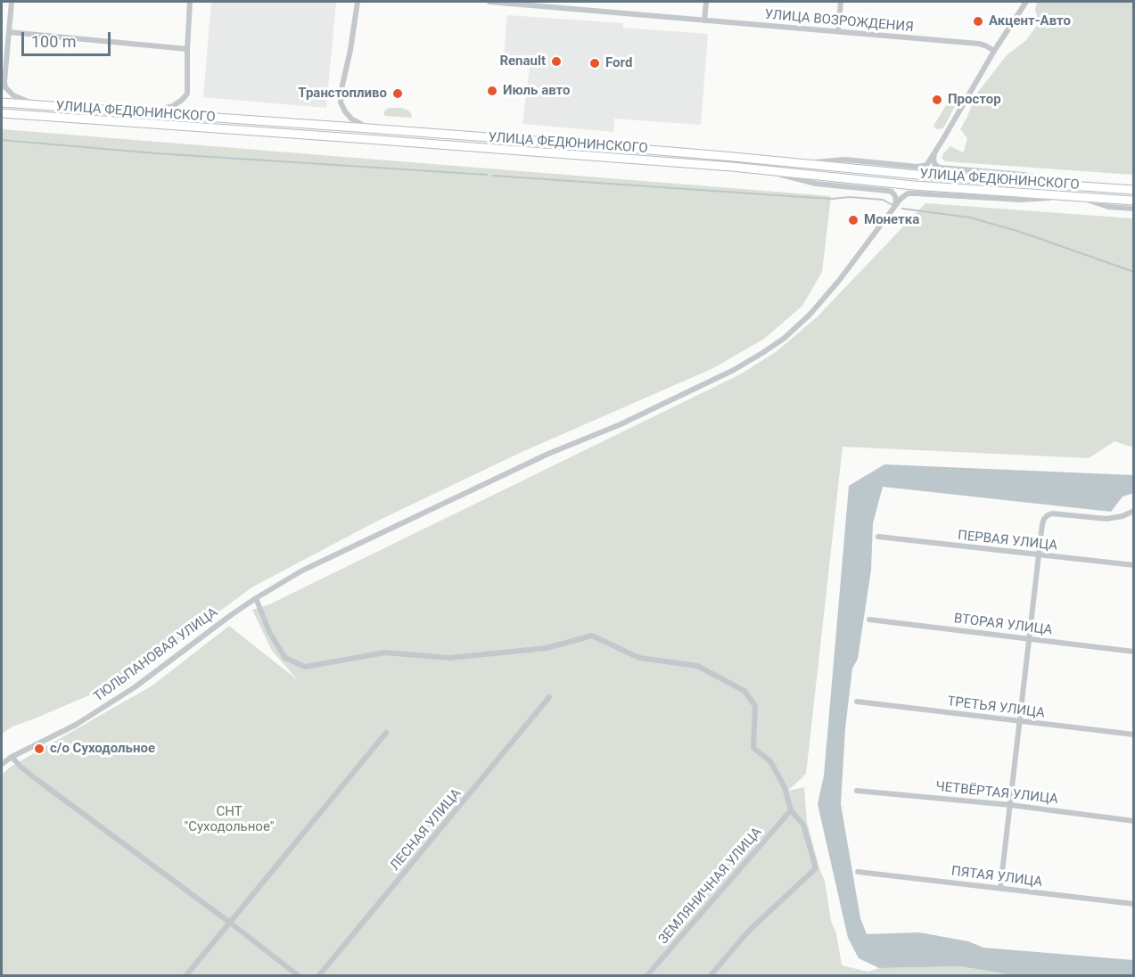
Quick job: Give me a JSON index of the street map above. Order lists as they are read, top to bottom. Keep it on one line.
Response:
{"streets":{"highway":["УЛИЦА ФЕДЮНИНСКОГО"],"street":["УЛИЦА ВОЗРОЖДЕНИЯ","ПЕРВАЯ УЛИЦА","ВТОРАЯ УЛИЦА","ТЮЛЬПАНОВАЯ УЛИЦА","ТРЕТЬЯ УЛИЦА","ЧЕТВЁРТАЯ УЛИЦА","ЛЕСНАЯ УЛИЦА","ПЯТАЯ УЛИЦА","ЗЕМЛЯНИЧНАЯ УЛИЦА"]},"crossings":[["УЛИЦА ФЕДЮНИНСКОГО","ТЮЛЬПАНОВАЯ УЛИЦА"]],"parks":["СНТ \"Суходольное\""],"places":["Акцент-Авто","Renault","Ford","Июль авто","Транстопливо","Простор","Монетка","с/о Суходольное"],"scale_bar":"100 m"}
